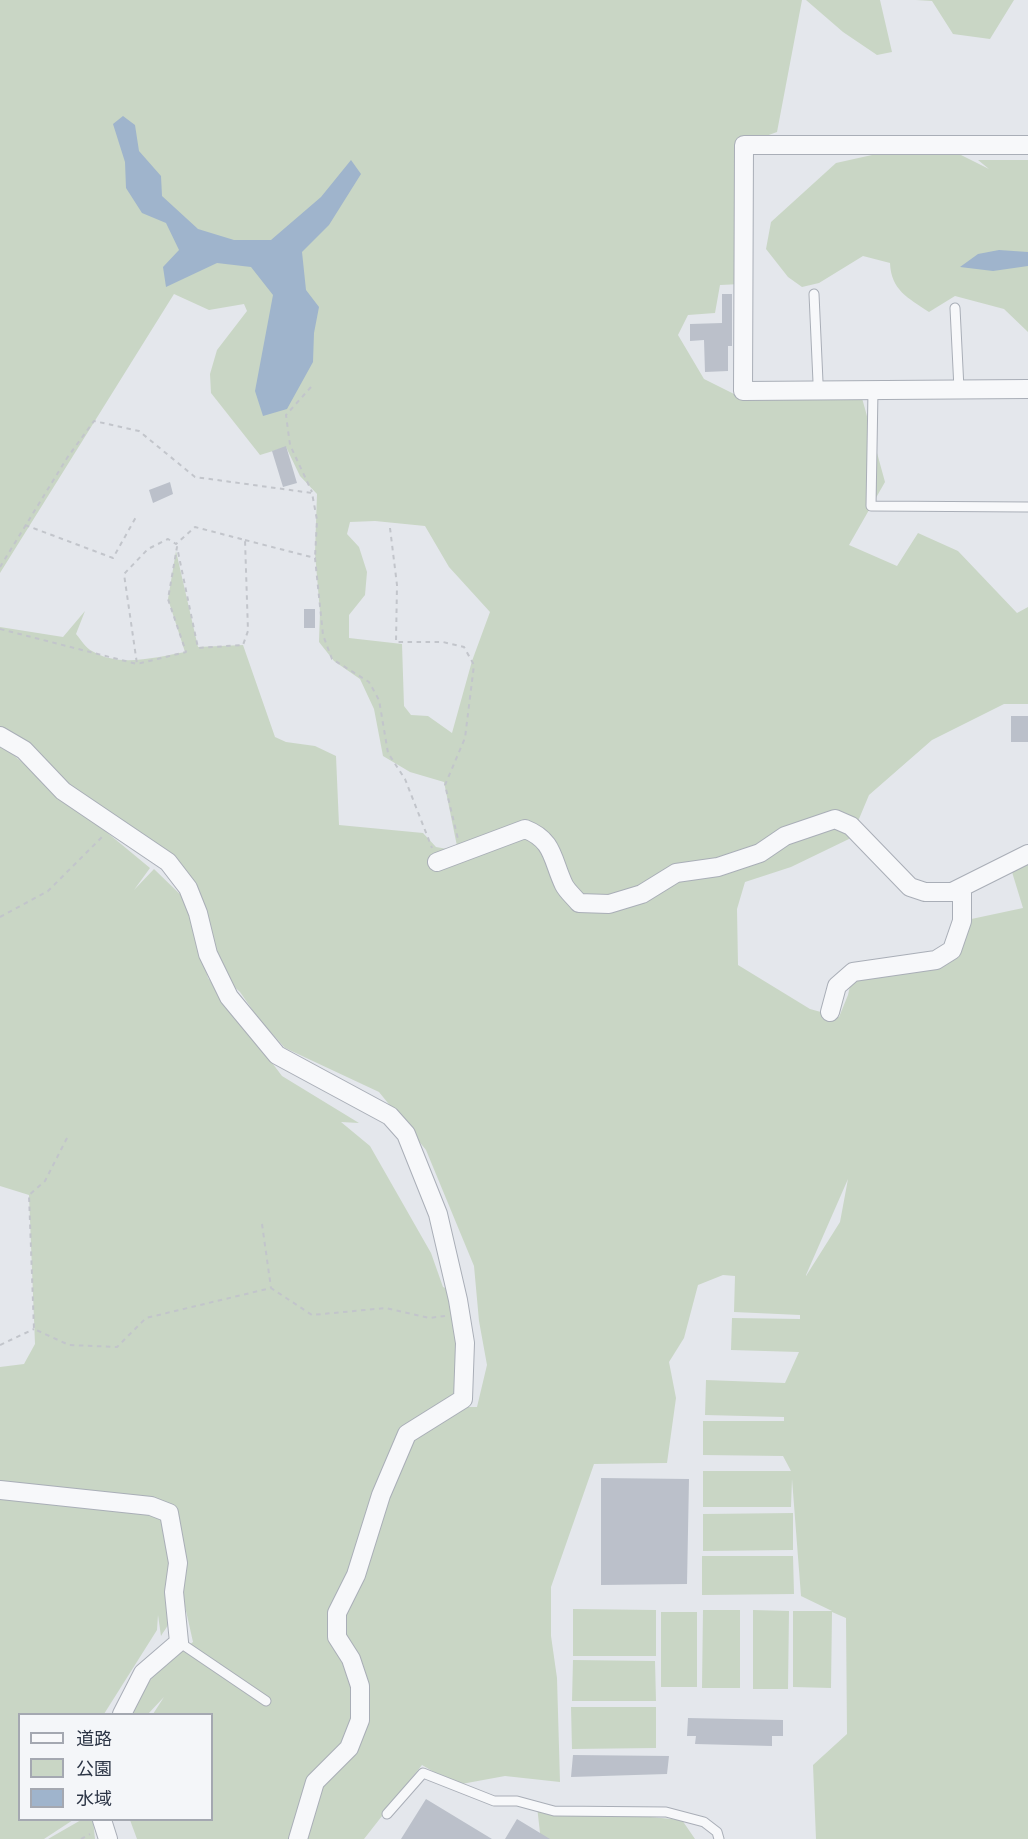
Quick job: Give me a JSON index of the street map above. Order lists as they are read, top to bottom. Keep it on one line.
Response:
{"legend":["道路","公園","水域"]}
